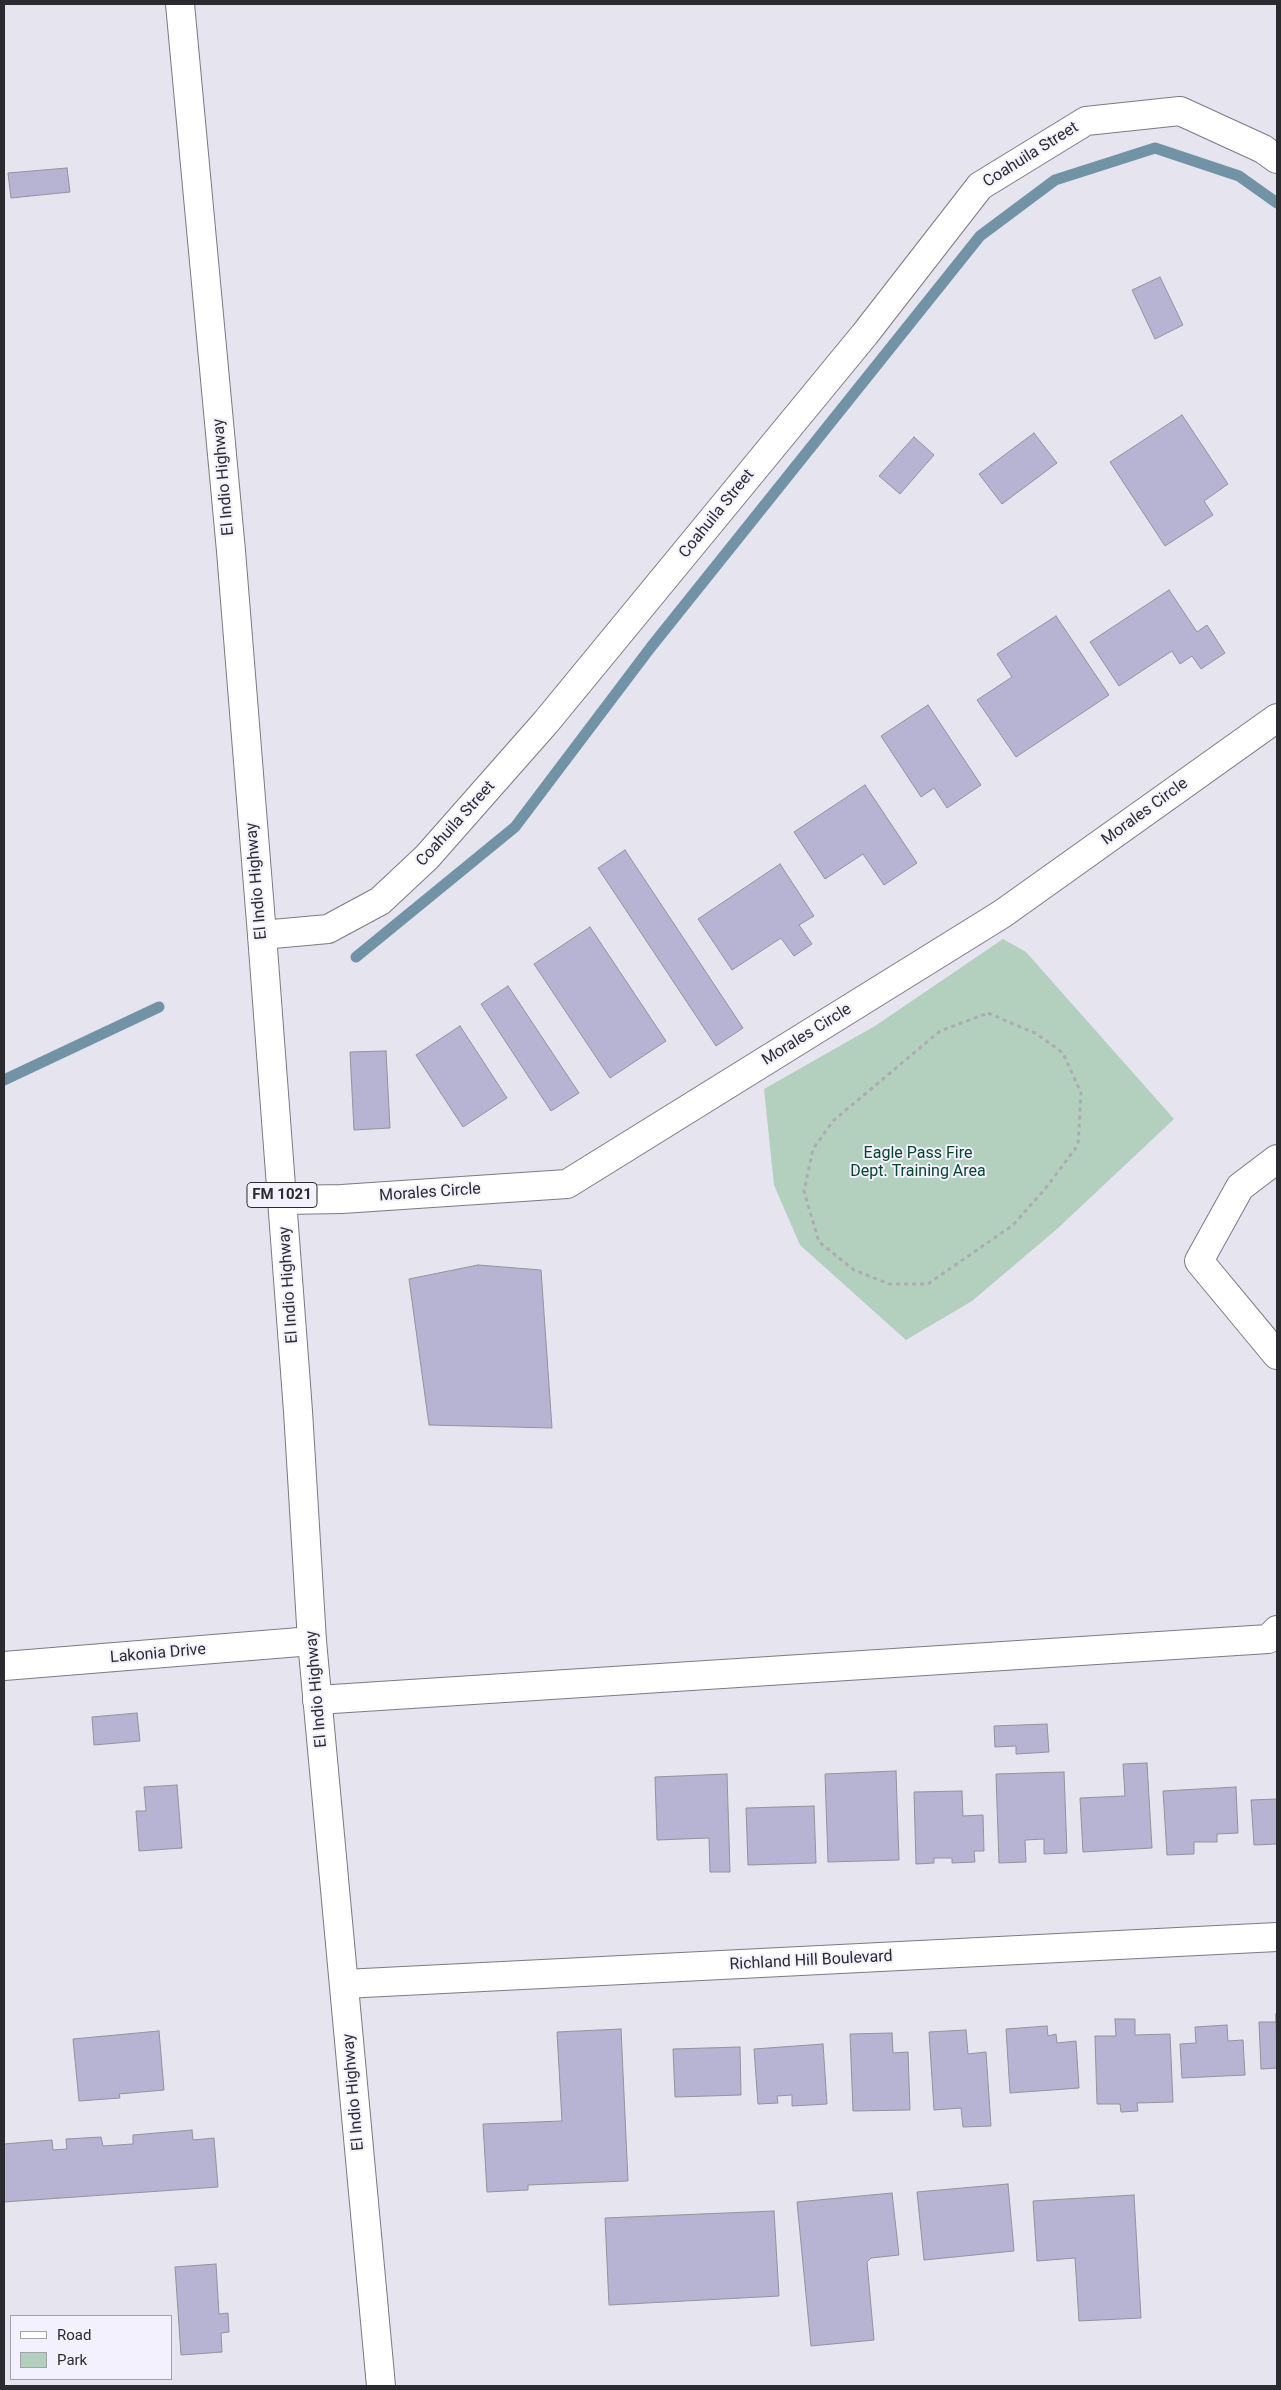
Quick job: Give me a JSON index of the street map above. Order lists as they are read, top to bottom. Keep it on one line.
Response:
{"streets":{"street":["Coahuila Street","El Indio Highway","Morales Circle","FM 1021","Lakonia Drive","Richland Hill Boulevard"]},"crossings":[["Coahuila Street","El Indio Highway"],["El Indio Highway","Morales Circle"],["El Indio Highway","Lakonia Drive"],["El Indio Highway","Richland Hill Boulevard"]],"parks":["Eagle Pass Fire Dept. Training Area"],"legend":["Road","Park"]}
